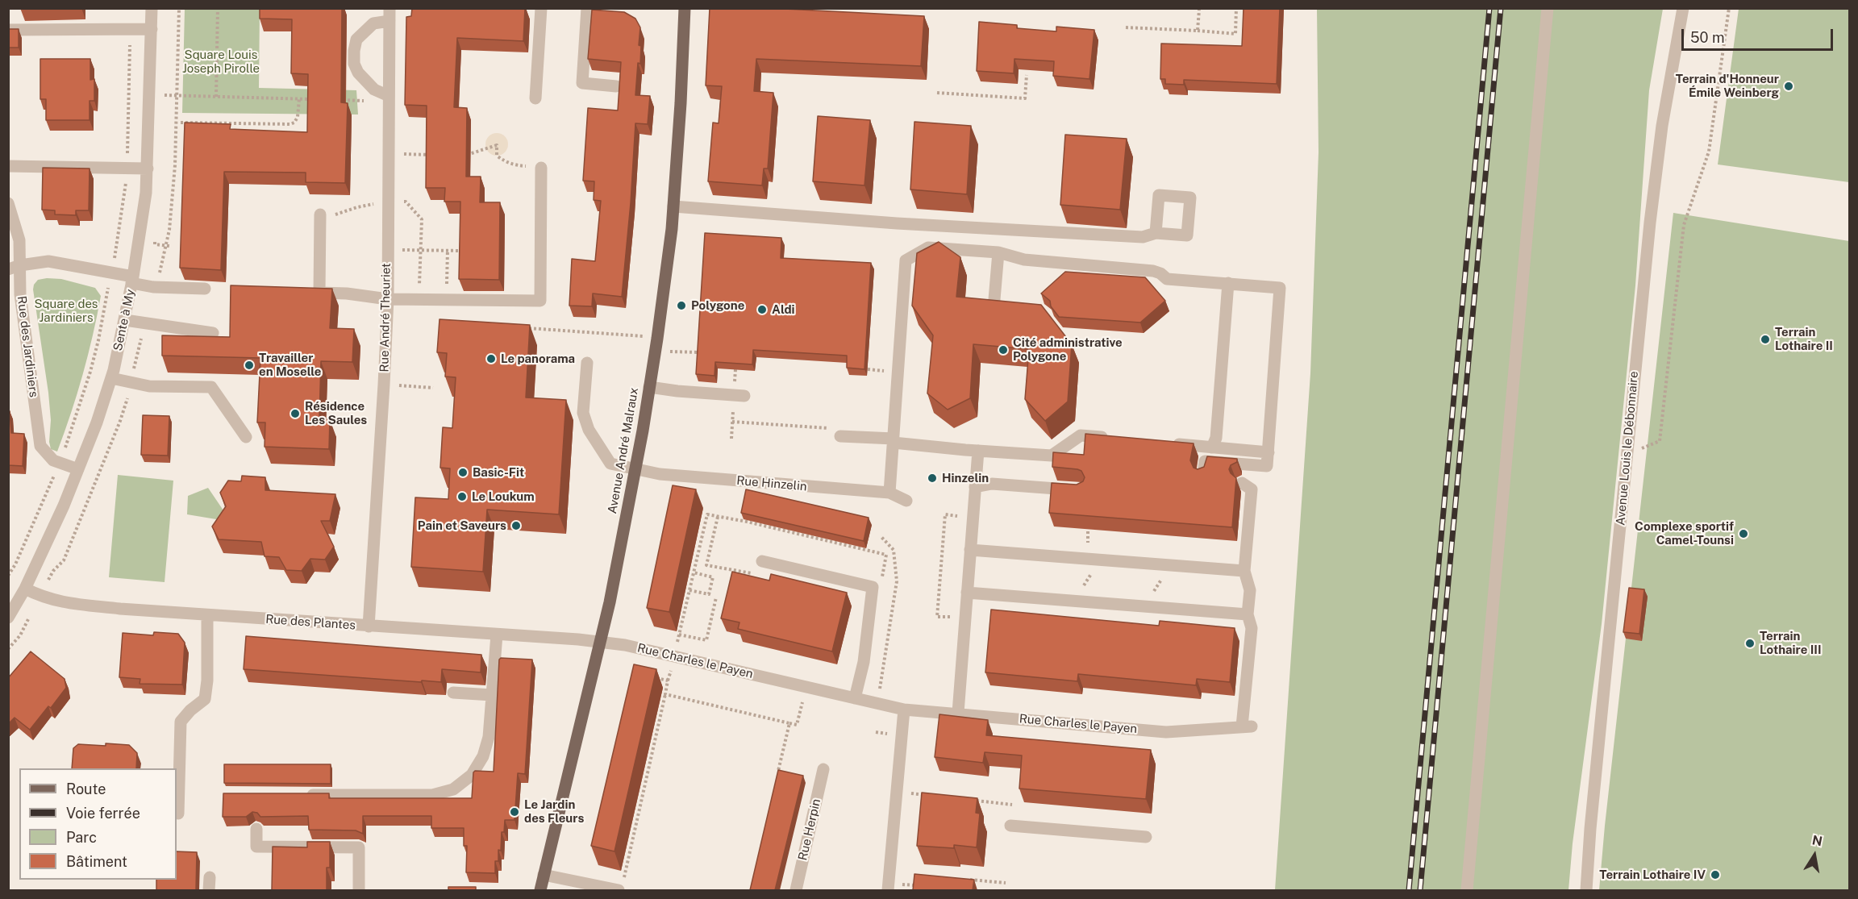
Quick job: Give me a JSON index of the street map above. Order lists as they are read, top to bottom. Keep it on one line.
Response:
{"streets":{"main road":["Avenue André Malraux"],"street":["Rue André Theuriet","Sente à My","Rue des Jardiniers","Avenue Louis le Débonnaire","Rue Hinzelin","Rue des Plantes","Rue Charles le Payen","Rue Herpin"]},"crossings":[["Rue André Theuriet","Rue des Plantes"],["Sente à My","Rue des Jardiniers"],["Sente à My","Rue des Plantes"],["Avenue André Malraux","Rue Hinzelin"],["Avenue André Malraux","Rue des Plantes"],["Avenue André Malraux","Rue Charles le Payen"],["Rue des Plantes","Rue Charles le Payen"]],"parks":["Square Louis Joseph Pirolle","Square des Jardiniers"],"places":["Terrain d'Honneur Émile Weinberg","Polygone","Aldi","Terrain Lothaire II","Cité administrative Polygone","Le panorama","Travailler en Moselle","Résidence Les Saules","Basic-Fit","Hinzelin","Le Loukum","Pain et Saveurs","Complexe sportif Camel-Tounsi","Terrain Lothaire III","Le Jardin des Fleurs","Terrain Lothaire IV"],"legend":["Route","Voie ferrée","Parc","Bâtiment"],"scale_bar":"50 m","north":"top"}
